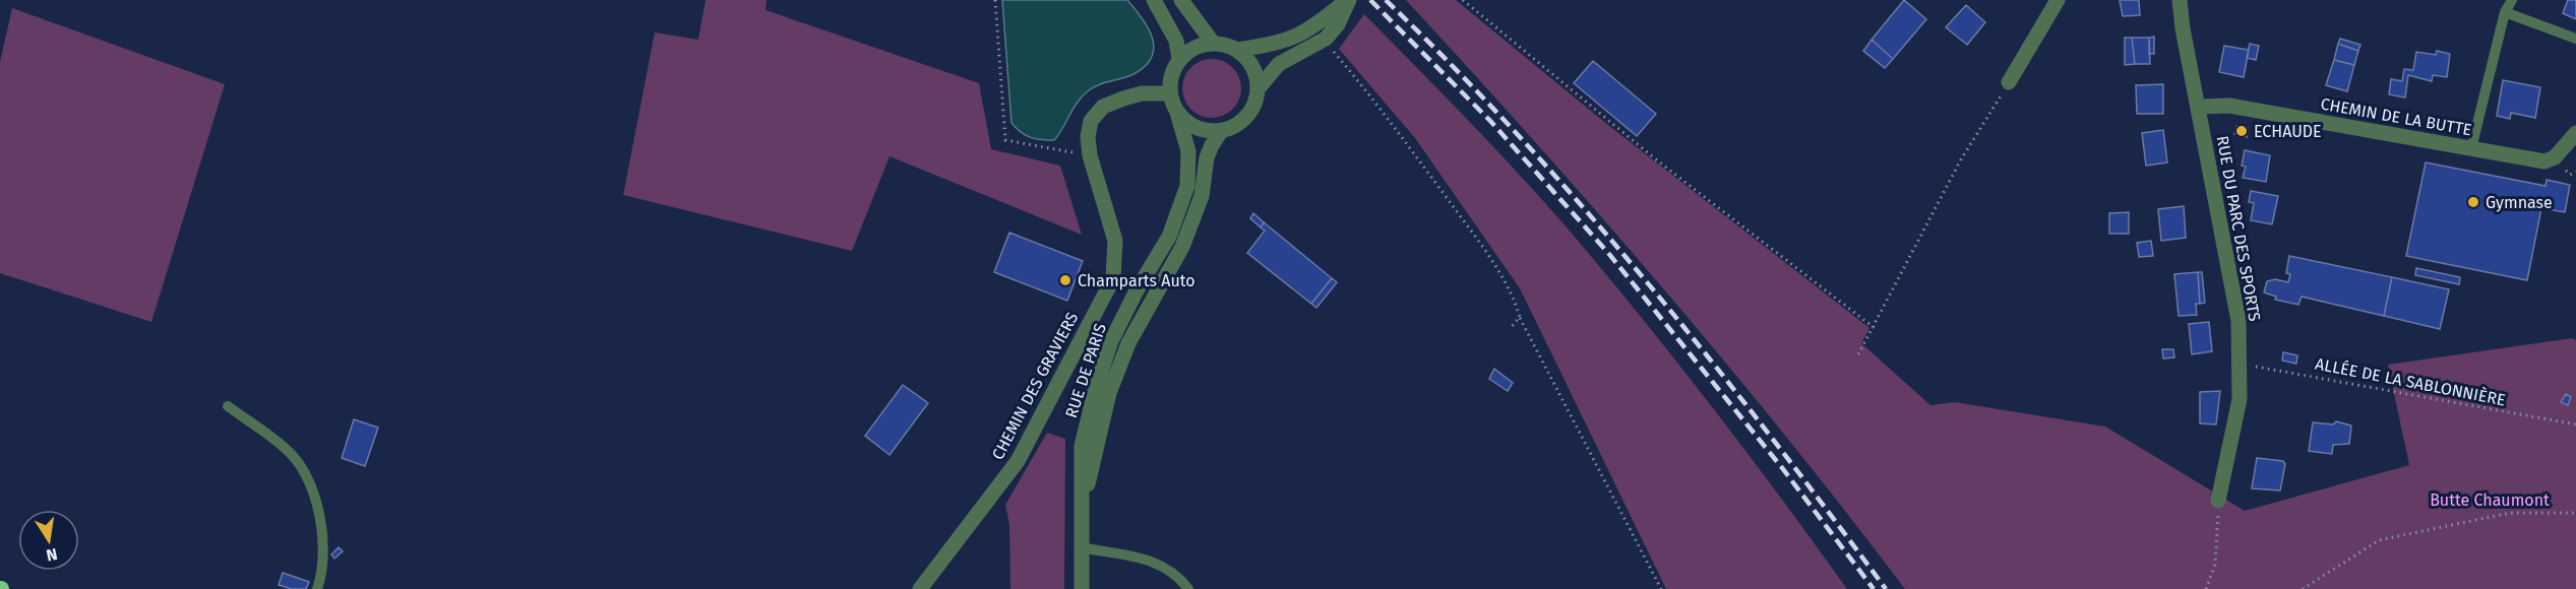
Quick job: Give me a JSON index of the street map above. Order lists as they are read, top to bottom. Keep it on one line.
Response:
{"streets":{"street":["CHEMIN DE LA BUTTE","RUE DU PARC DES SPORTS","RUE DE PARIS","CHEMIN DES GRAVIERS"],"path":["ALLÉE DE LA SABLONNIÈRE"]},"crossings":[["CHEMIN DE LA BUTTE","RUE DU PARC DES SPORTS"],["RUE DU PARC DES SPORTS","ALLÉE DE LA SABLONNIÈRE"],["RUE DE PARIS","CHEMIN DES GRAVIERS"]],"parks":["Butte Chaumont"],"places":["ECHAUDE","Gymnase","Champarts Auto"],"north":"bottom"}
